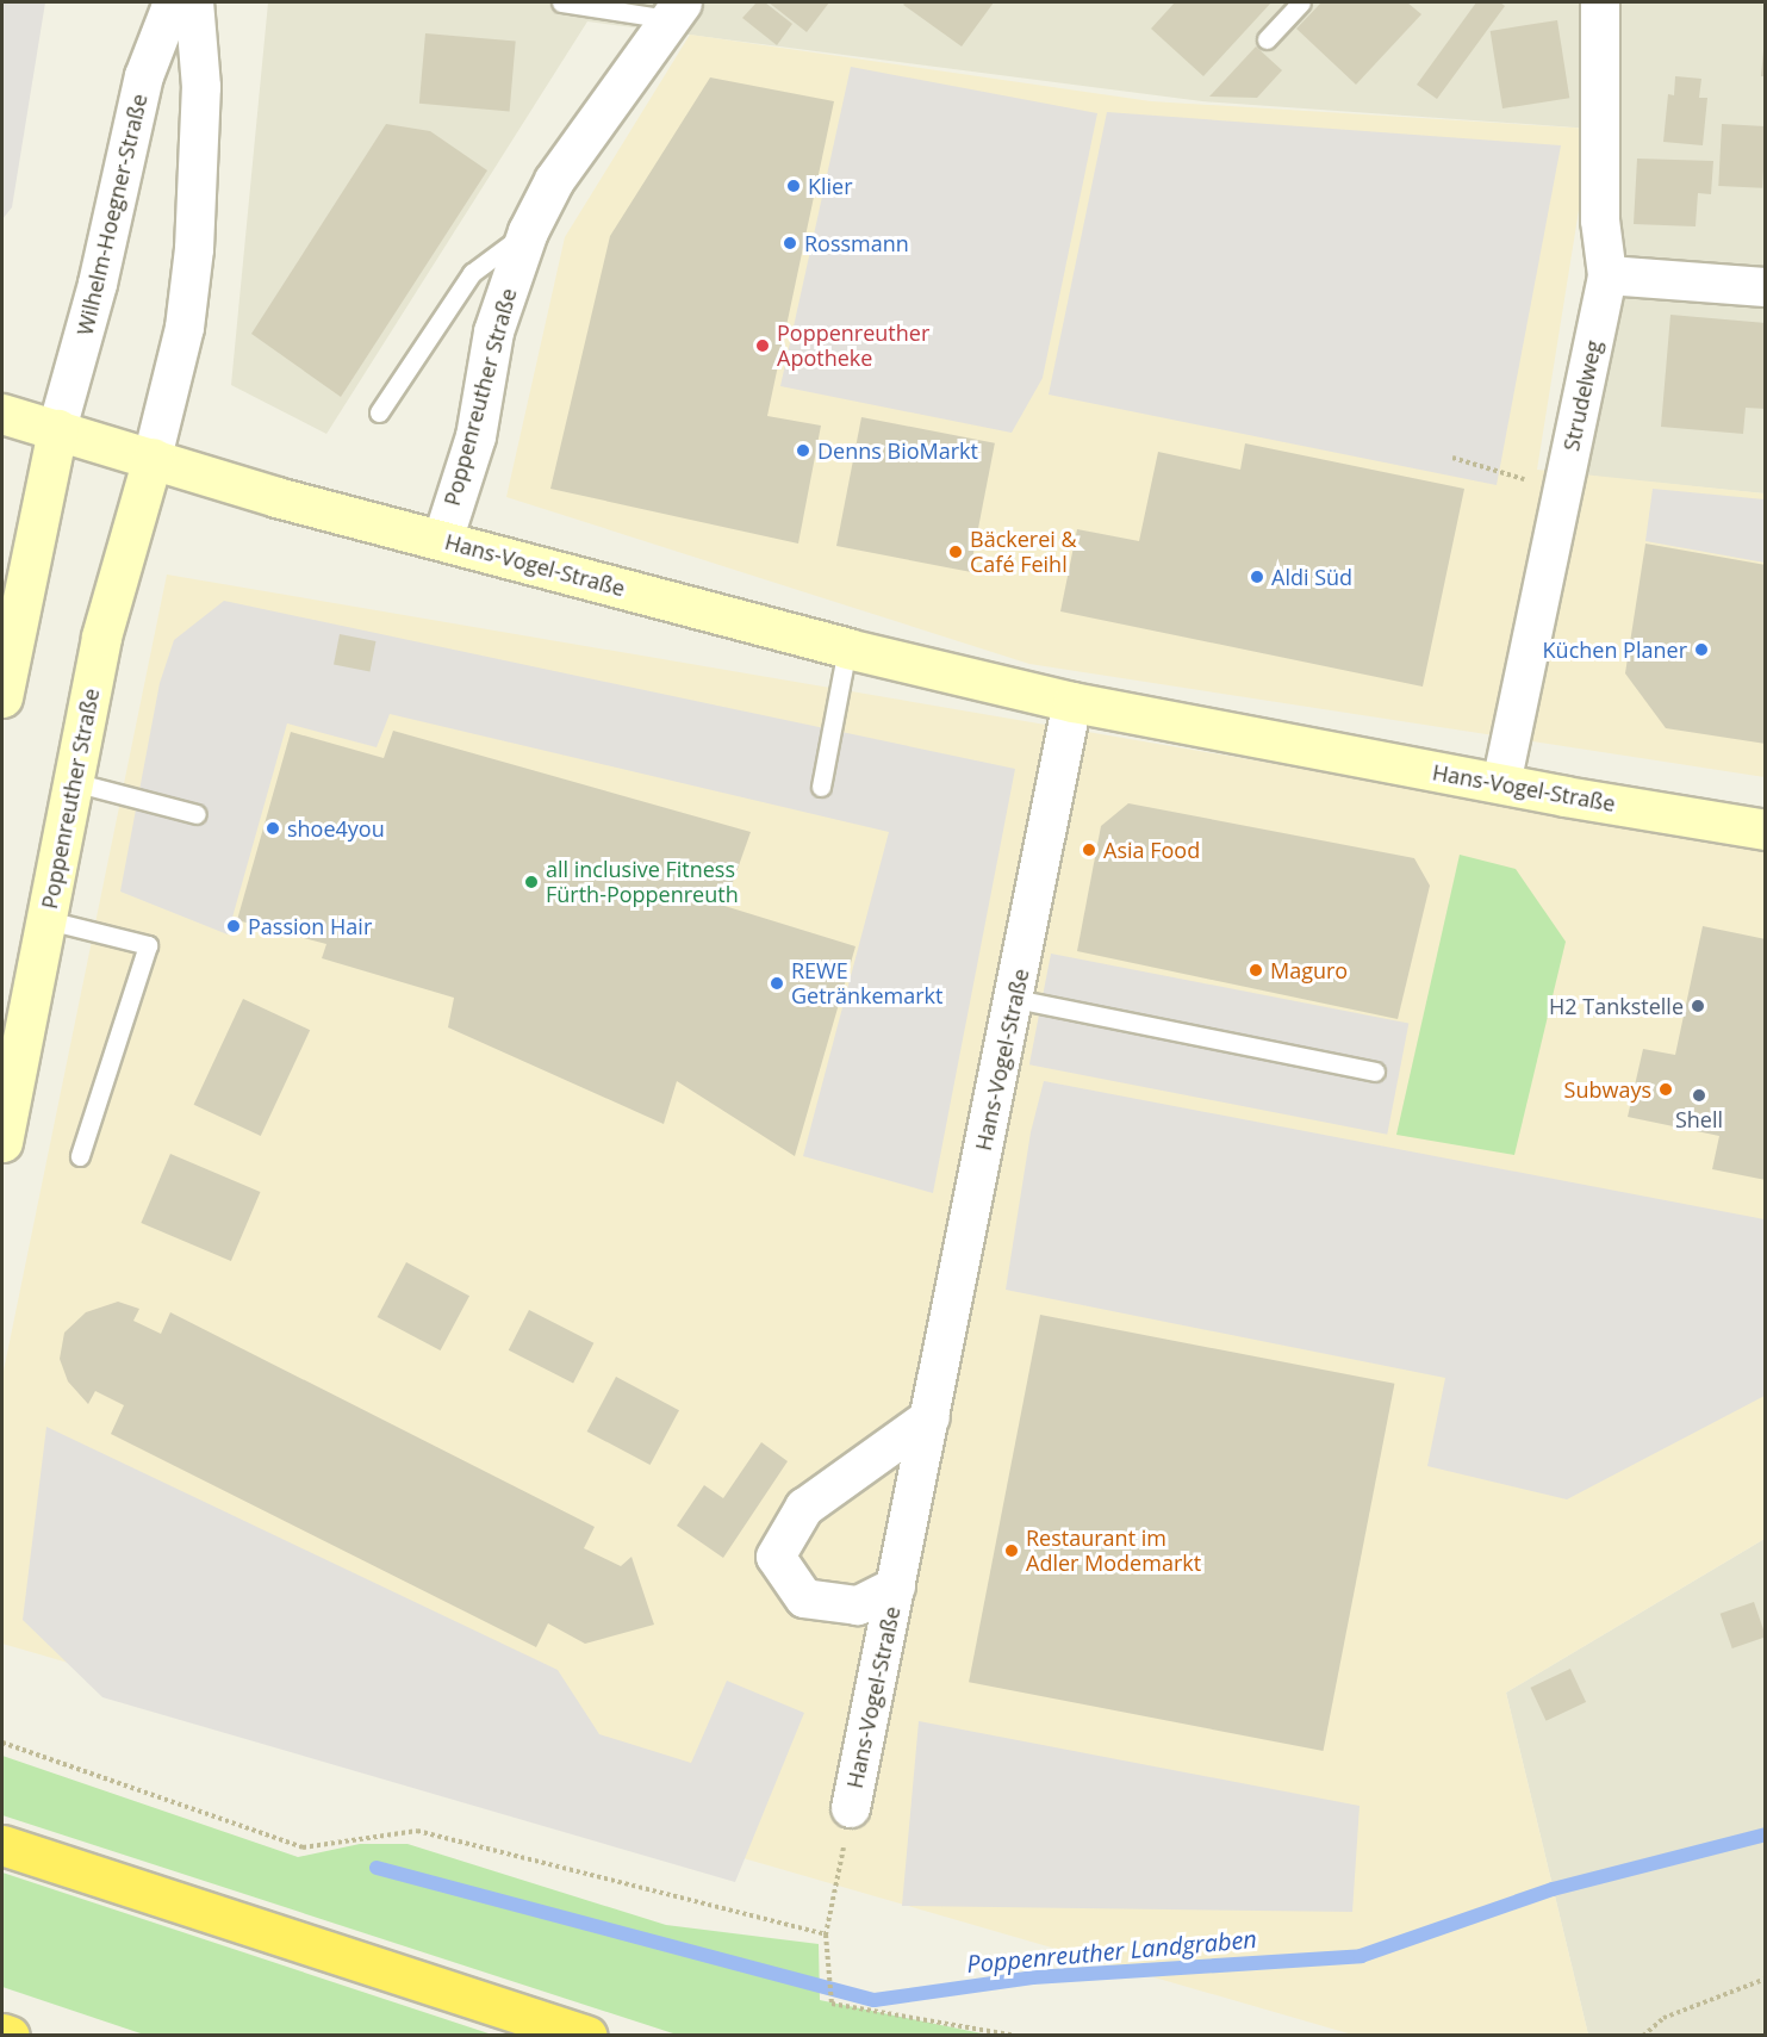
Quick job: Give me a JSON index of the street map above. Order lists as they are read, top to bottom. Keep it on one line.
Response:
{"streets":{"main road":["Poppenreuther Straße","Hans-Vogel-Straße"],"street":["Wilhelm-Hoegner-Straße","Strudelweg"]},"crossings":[["Wilhelm-Hoegner-Straße","Hans-Vogel-Straße"],["Strudelweg","Hans-Vogel-Straße"],["Poppenreuther Straße","Hans-Vogel-Straße"]],"water":["Poppenreuther Landgraben"],"places":["Klier","Rossmann","Poppenreuther Apotheke","Denns BioMarkt","Bäckerei & Café Feihl","Aldi Süd","Küchen Planer","shoe4you","Asia Food","all inclusive Fitness Fürth-Poppenreuth","Passion Hair","Maguro","REWE Getränkemarkt","H2 Tankstelle","Subways","Shell","Restaurant im Adler Modemarkt"]}
